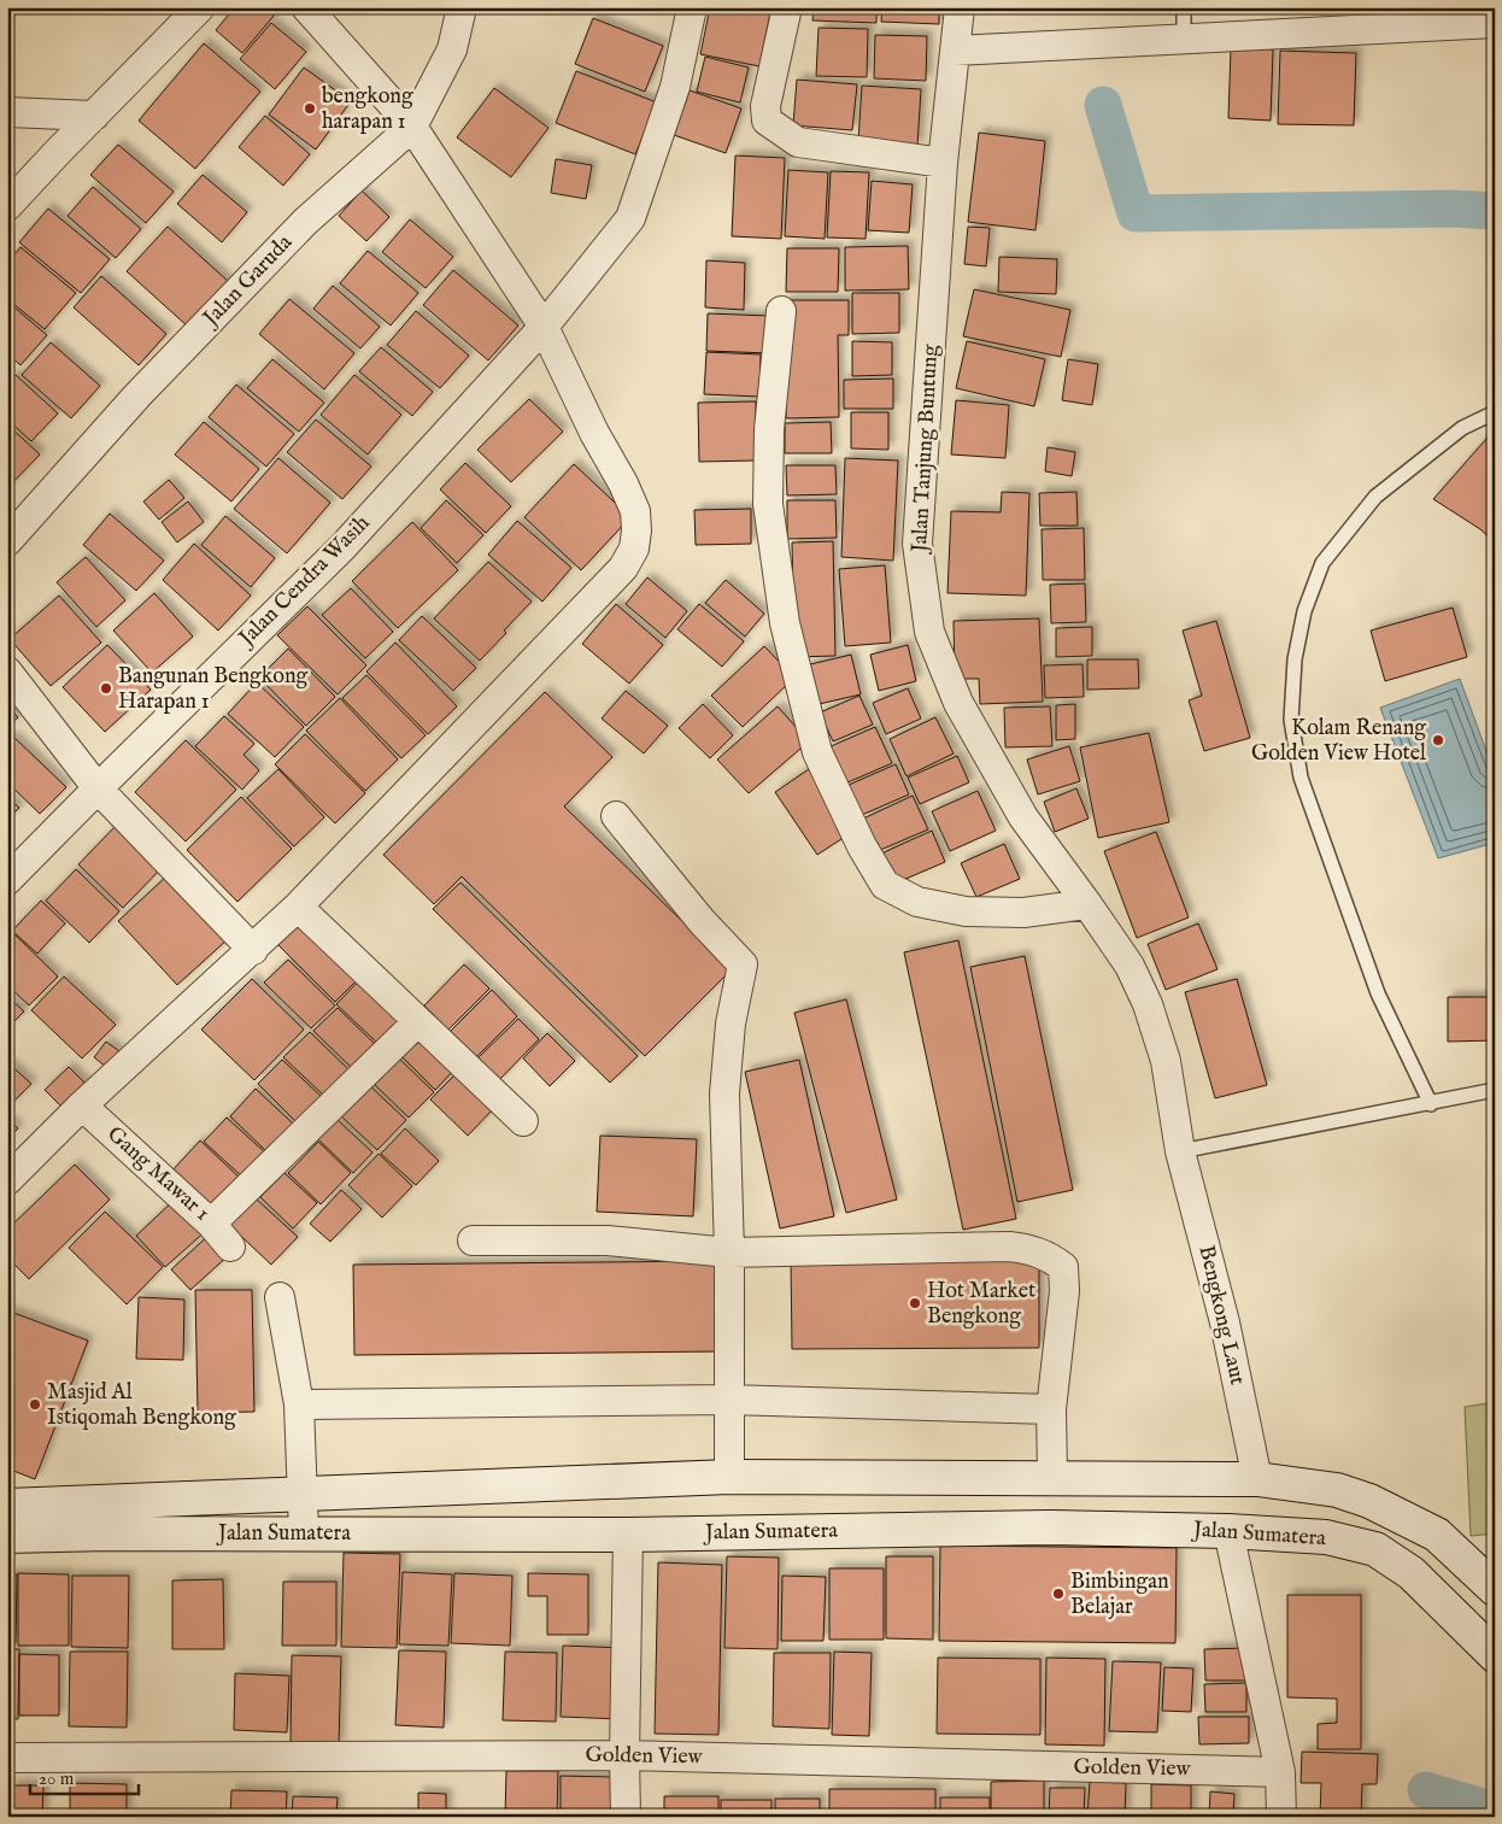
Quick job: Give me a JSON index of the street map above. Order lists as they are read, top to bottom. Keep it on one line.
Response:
{"streets":{"main road":["Jalan Sumatera"],"street":["Jalan Garuda","Jalan Tanjung Buntung","Jalan Cendra Wasih","Gang Mawar 1","Bengkong Laut","Golden View"]},"crossings":[["Jalan Tanjung Buntung","Bengkong Laut"],["Bengkong Laut","Jalan Sumatera"]],"places":["bengkong harapan 1","Bangunan Bengkong Harapan 1","Kolam Renang Golden View Hotel","Hot Market Bengkong","Masjid Al Istiqomah Bengkong","Bimbingan Belajar"],"scale_bar":"20 m"}
